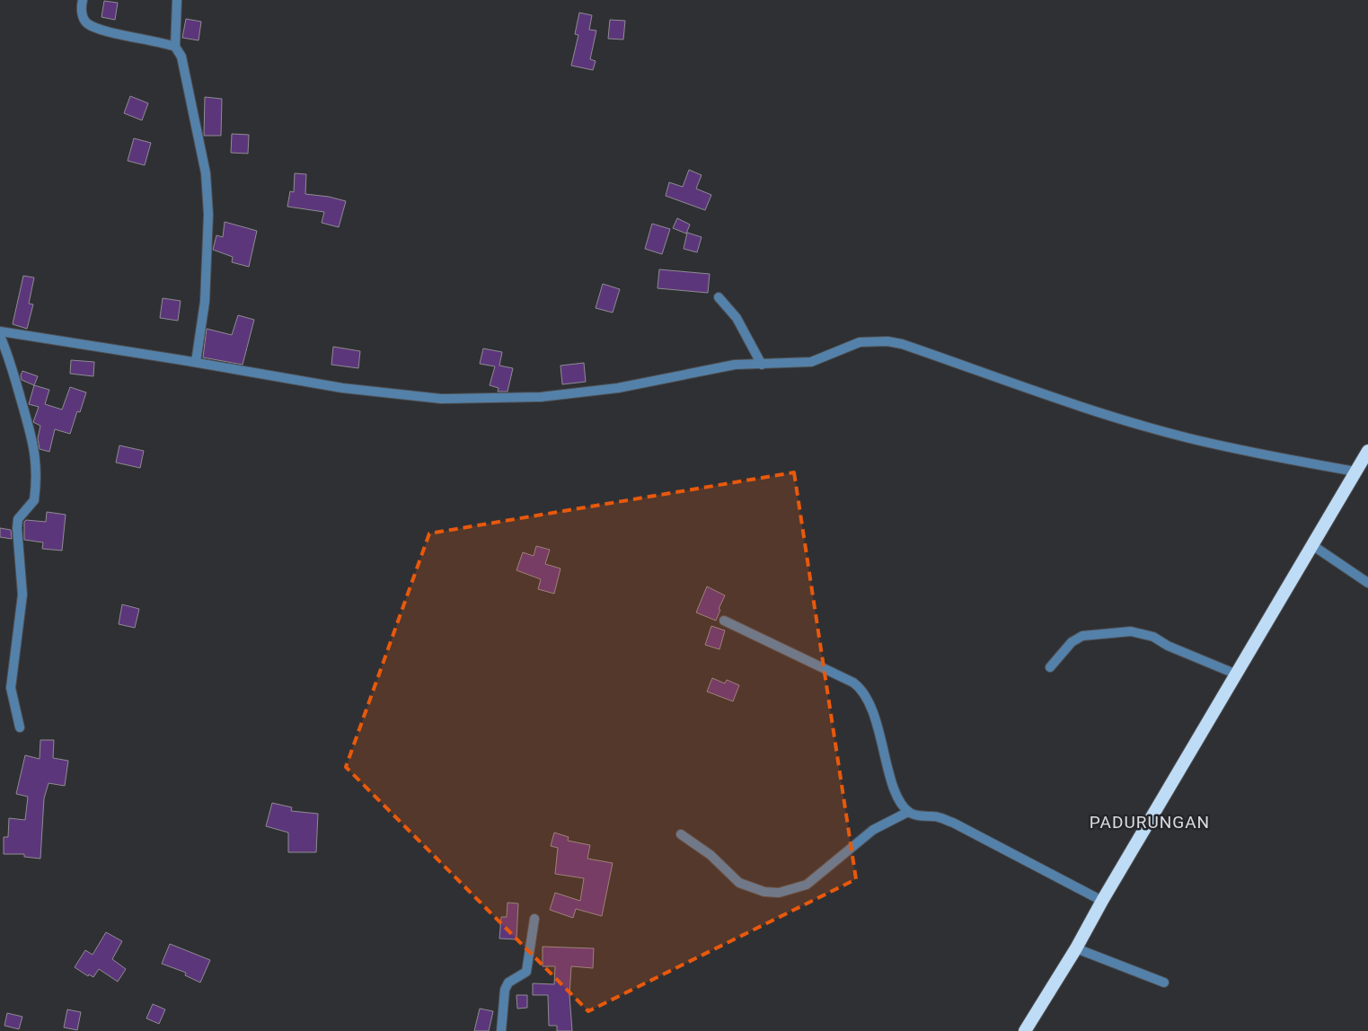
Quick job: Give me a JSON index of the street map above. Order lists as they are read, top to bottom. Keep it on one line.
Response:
{"districts":["PADURUNGAN"]}
